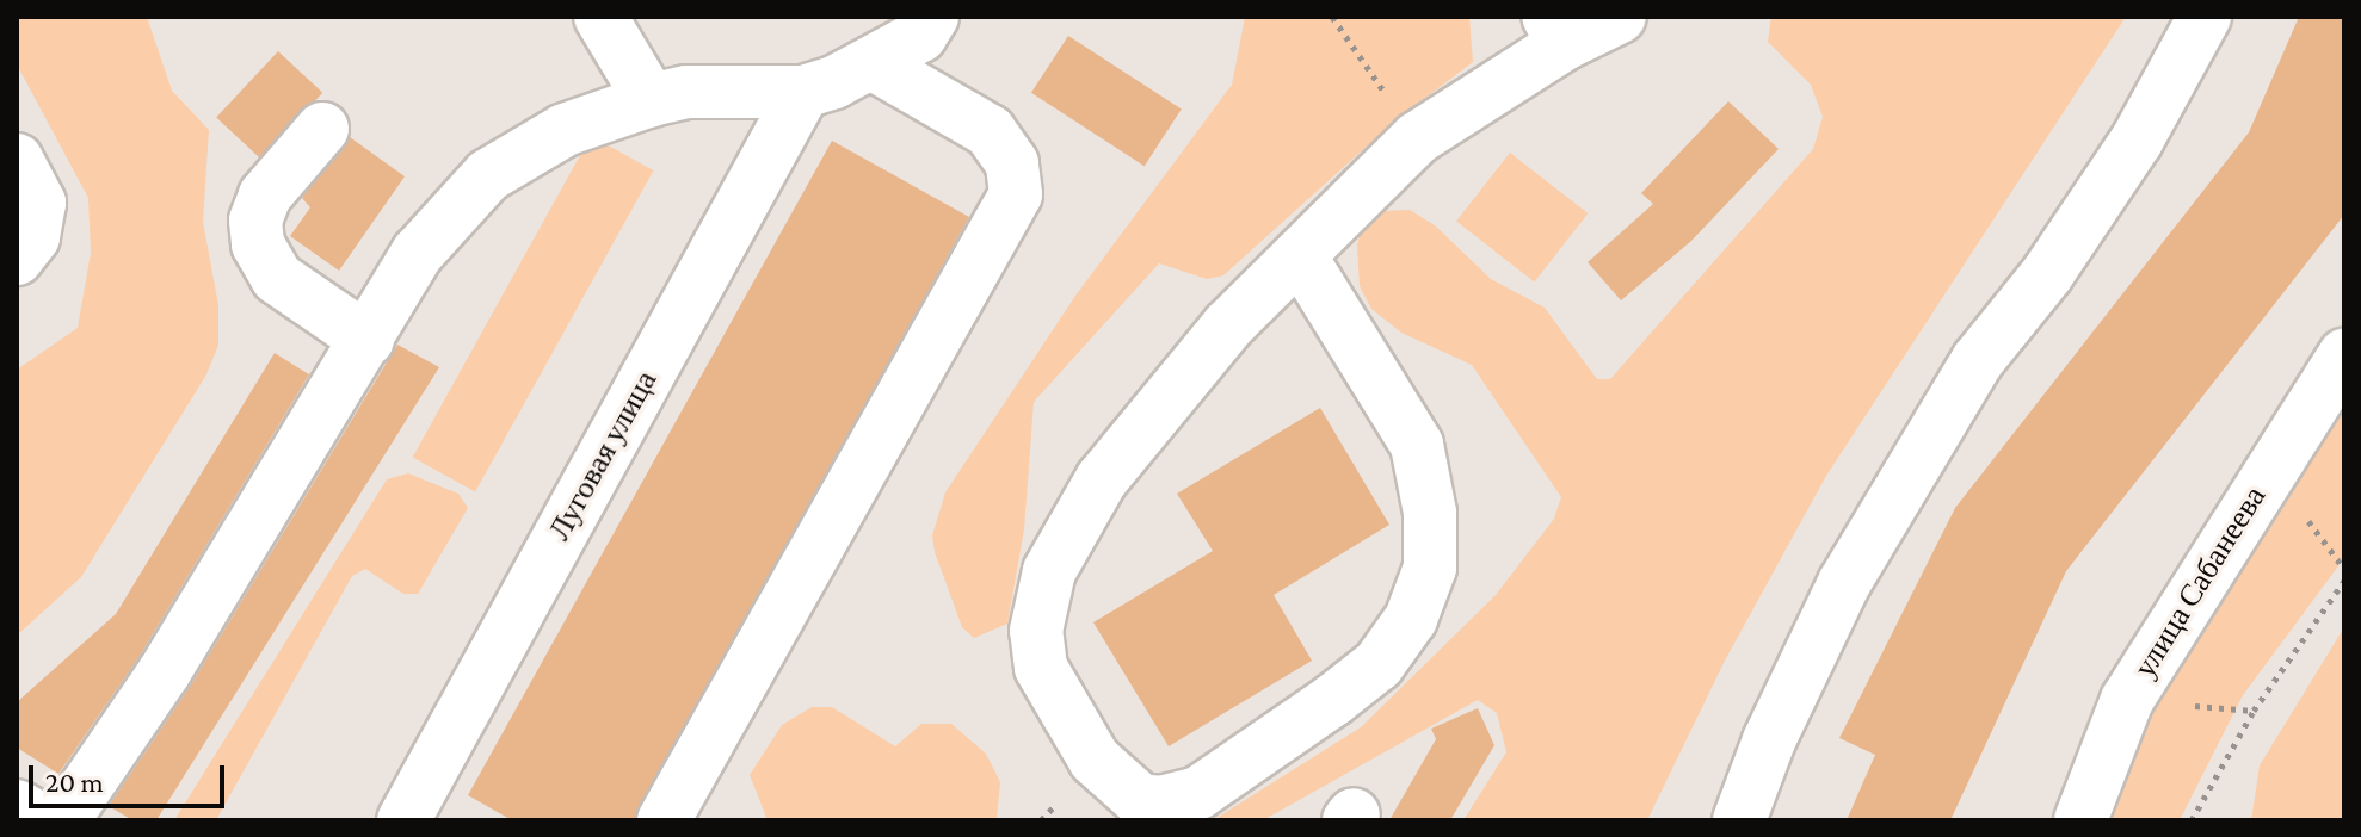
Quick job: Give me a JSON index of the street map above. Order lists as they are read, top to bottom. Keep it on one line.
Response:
{"streets":{"street":["Луговая улица","улица Сабанеева"]},"scale_bar":"20 m"}
